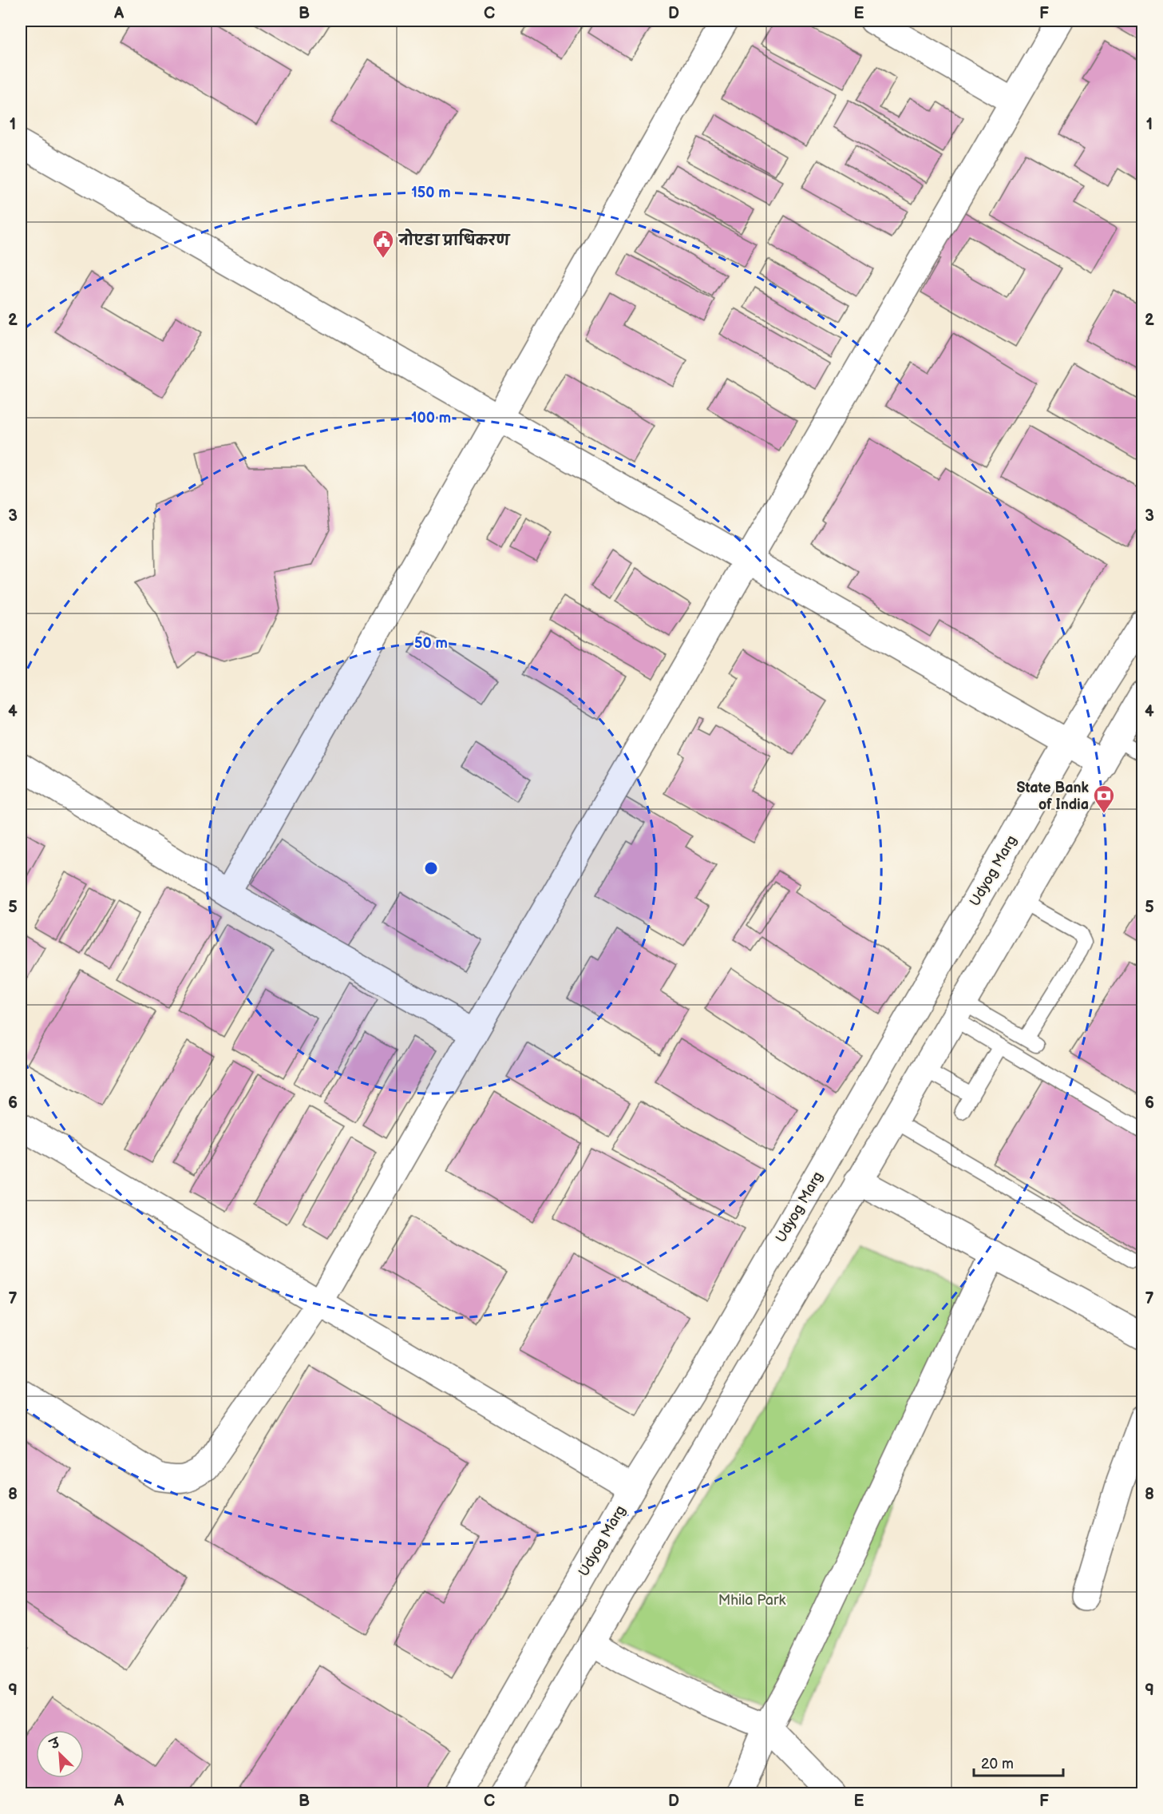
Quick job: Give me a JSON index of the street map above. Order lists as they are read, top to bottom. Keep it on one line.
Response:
{"streets":{"street":["Udyog Marg"]},"parks":["Mhila Park"],"places":{"public building":["नोएडा प्राधिकरण"],"bank":["State Bank of India"]},"scale_bar":"20 m","north":"top left","grid":{"columns":["A","B","C","D","E","F"],"rows":["1","2","3","4","5","6","7","8","9"]},"rings":["150 m","100 m","50 m"]}
